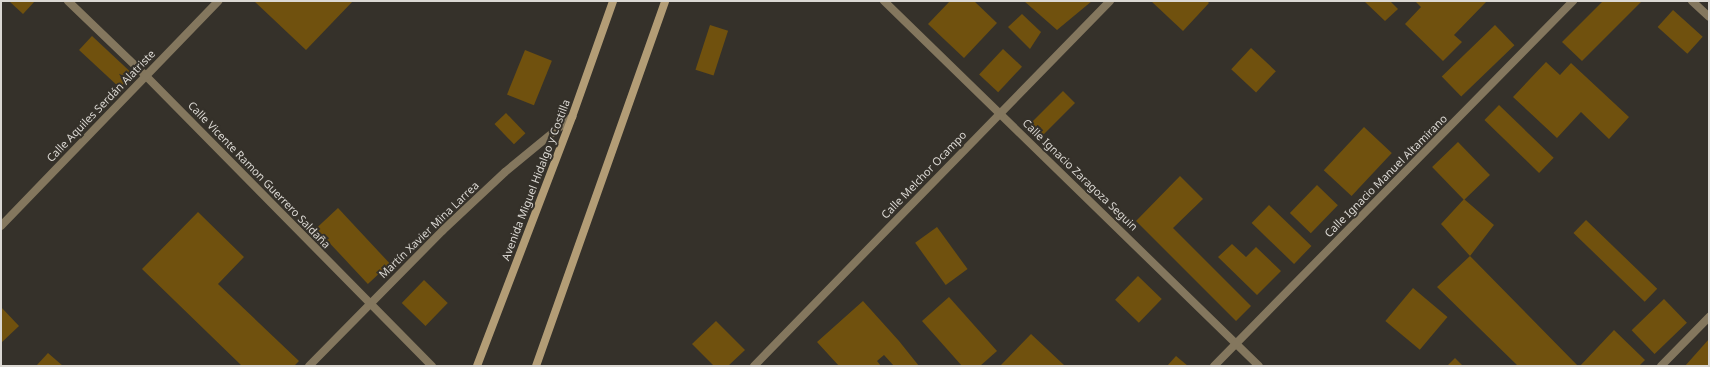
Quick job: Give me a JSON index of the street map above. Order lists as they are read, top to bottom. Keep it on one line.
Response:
{"streets":{"main road":["Avenida Miguel Hidalgo y Costilla"],"street":["Calle Aquiles Serdán Alatriste","Calle Vicente Ramon Guerrero Saldaña","Calle Melchor Ocampo","Calle Ignacio Zaragoza Seguin","Calle Ignacio Manuel Altamirano","Martín Xavier Mina Larrea"]},"crossings":[["Calle Aquiles Serdán Alatriste","Calle Vicente Ramon Guerrero Saldaña"],["Calle Vicente Ramon Guerrero Saldaña","Martín Xavier Mina Larrea"],["Calle Melchor Ocampo","Calle Ignacio Zaragoza Seguin"],["Calle Ignacio Zaragoza Seguin","Calle Ignacio Manuel Altamirano"],["Avenida Miguel Hidalgo y Costilla","Martín Xavier Mina Larrea"]]}
